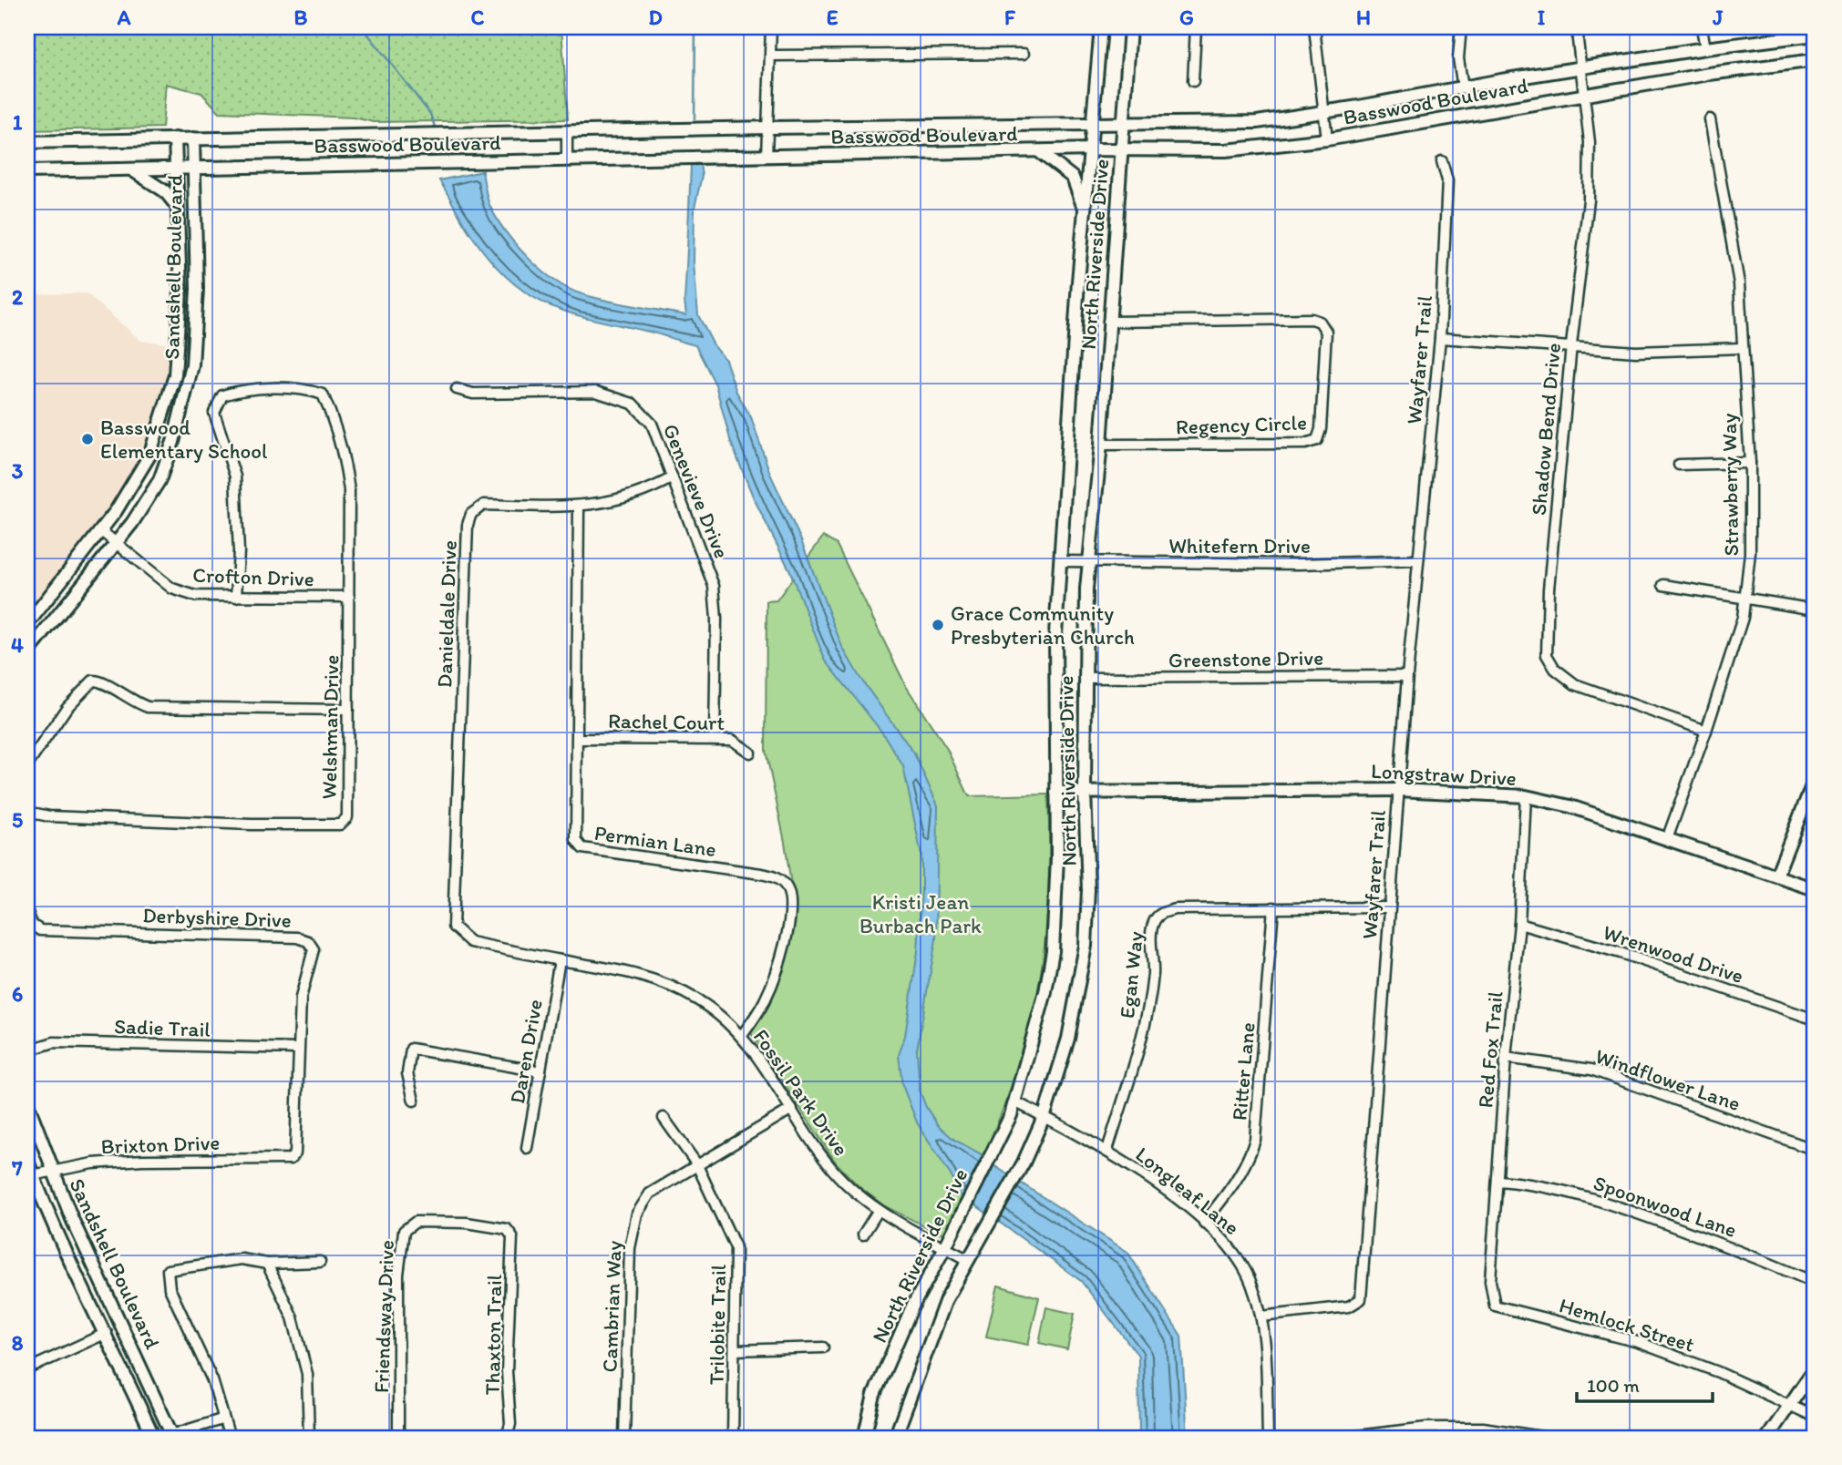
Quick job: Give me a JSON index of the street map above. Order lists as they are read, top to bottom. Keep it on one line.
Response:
{"streets":{"main road":["Basswood Boulevard","North Riverside Drive","Sandshell Boulevard","Longstraw Drive"],"street":["Wayfarer Trail","Regency Circle","Shadow Bend Drive","Strawberry Way","Genevieve Drive","Whitefern Drive","Crofton Drive","Danieldale Drive","Greenstone Drive","Rachel Court","Welshman Drive","Permian Lane","Derbyshire Drive","Wrenwood Drive","Egan Way","Sadie Trail","Red Fox Trail","Daren Drive","Ritter Lane","Windflower Lane","Fossil Park Drive","Brixton Drive","Longleaf Lane","Spoonwood Lane","Cambrian Way","Friendsway Drive","Trilobite Trail","Hemlock Street","Thaxton Trail"]},"crossings":[["Basswood Boulevard","North Riverside Drive"],["Basswood Boulevard","Sandshell Boulevard"],["Basswood Boulevard","Shadow Bend Drive"],["North Riverside Drive","Regency Circle"],["North Riverside Drive","Whitefern Drive"],["North Riverside Drive","Greenstone Drive"],["North Riverside Drive","Longstraw Drive"],["North Riverside Drive","Fossil Park Drive"],["North Riverside Drive","Longleaf Lane"],["Sandshell Boulevard","Crofton Drive"],["Sandshell Boulevard","Brixton Drive"],["Wayfarer Trail","Whitefern Drive"],["Wayfarer Trail","Greenstone Drive"],["Wayfarer Trail","Longstraw Drive"],["Wayfarer Trail","Egan Way"],["Wayfarer Trail","Longleaf Lane"],["Shadow Bend Drive","Strawberry Way"],["Strawberry Way","Longstraw Drive"],["Genevieve Drive","Danieldale Drive"],["Genevieve Drive","Rachel Court"],["Crofton Drive","Welshman Drive"],["Danieldale Drive","Permian Lane"],["Danieldale Drive","Fossil Park Drive"],["Rachel Court","Permian Lane"],["Longstraw Drive","Red Fox Trail"],["Permian Lane","Fossil Park Drive"],["Derbyshire Drive","Sadie Trail"],["Derbyshire Drive","Brixton Drive"],["Wrenwood Drive","Red Fox Trail"],["Egan Way","Ritter Lane"],["Egan Way","Longleaf Lane"],["Red Fox Trail","Windflower Lane"],["Red Fox Trail","Spoonwood Lane"],["Red Fox Trail","Hemlock Street"],["Daren Drive","Fossil Park Drive"],["Ritter Lane","Longleaf Lane"],["Fossil Park Drive","Cambrian Way"],["Cambrian Way","Trilobite Trail"],["Friendsway Drive","Thaxton Trail"]],"parks":["Kristi Jean Burbach Park"],"places":["Basswood Elementary School","Grace Community Presbyterian Church"],"scale_bar":"100 m","grid":{"columns":["A","B","C","D","E","F","G","H","I","J"],"rows":["1","2","3","4","5","6","7","8"]}}
